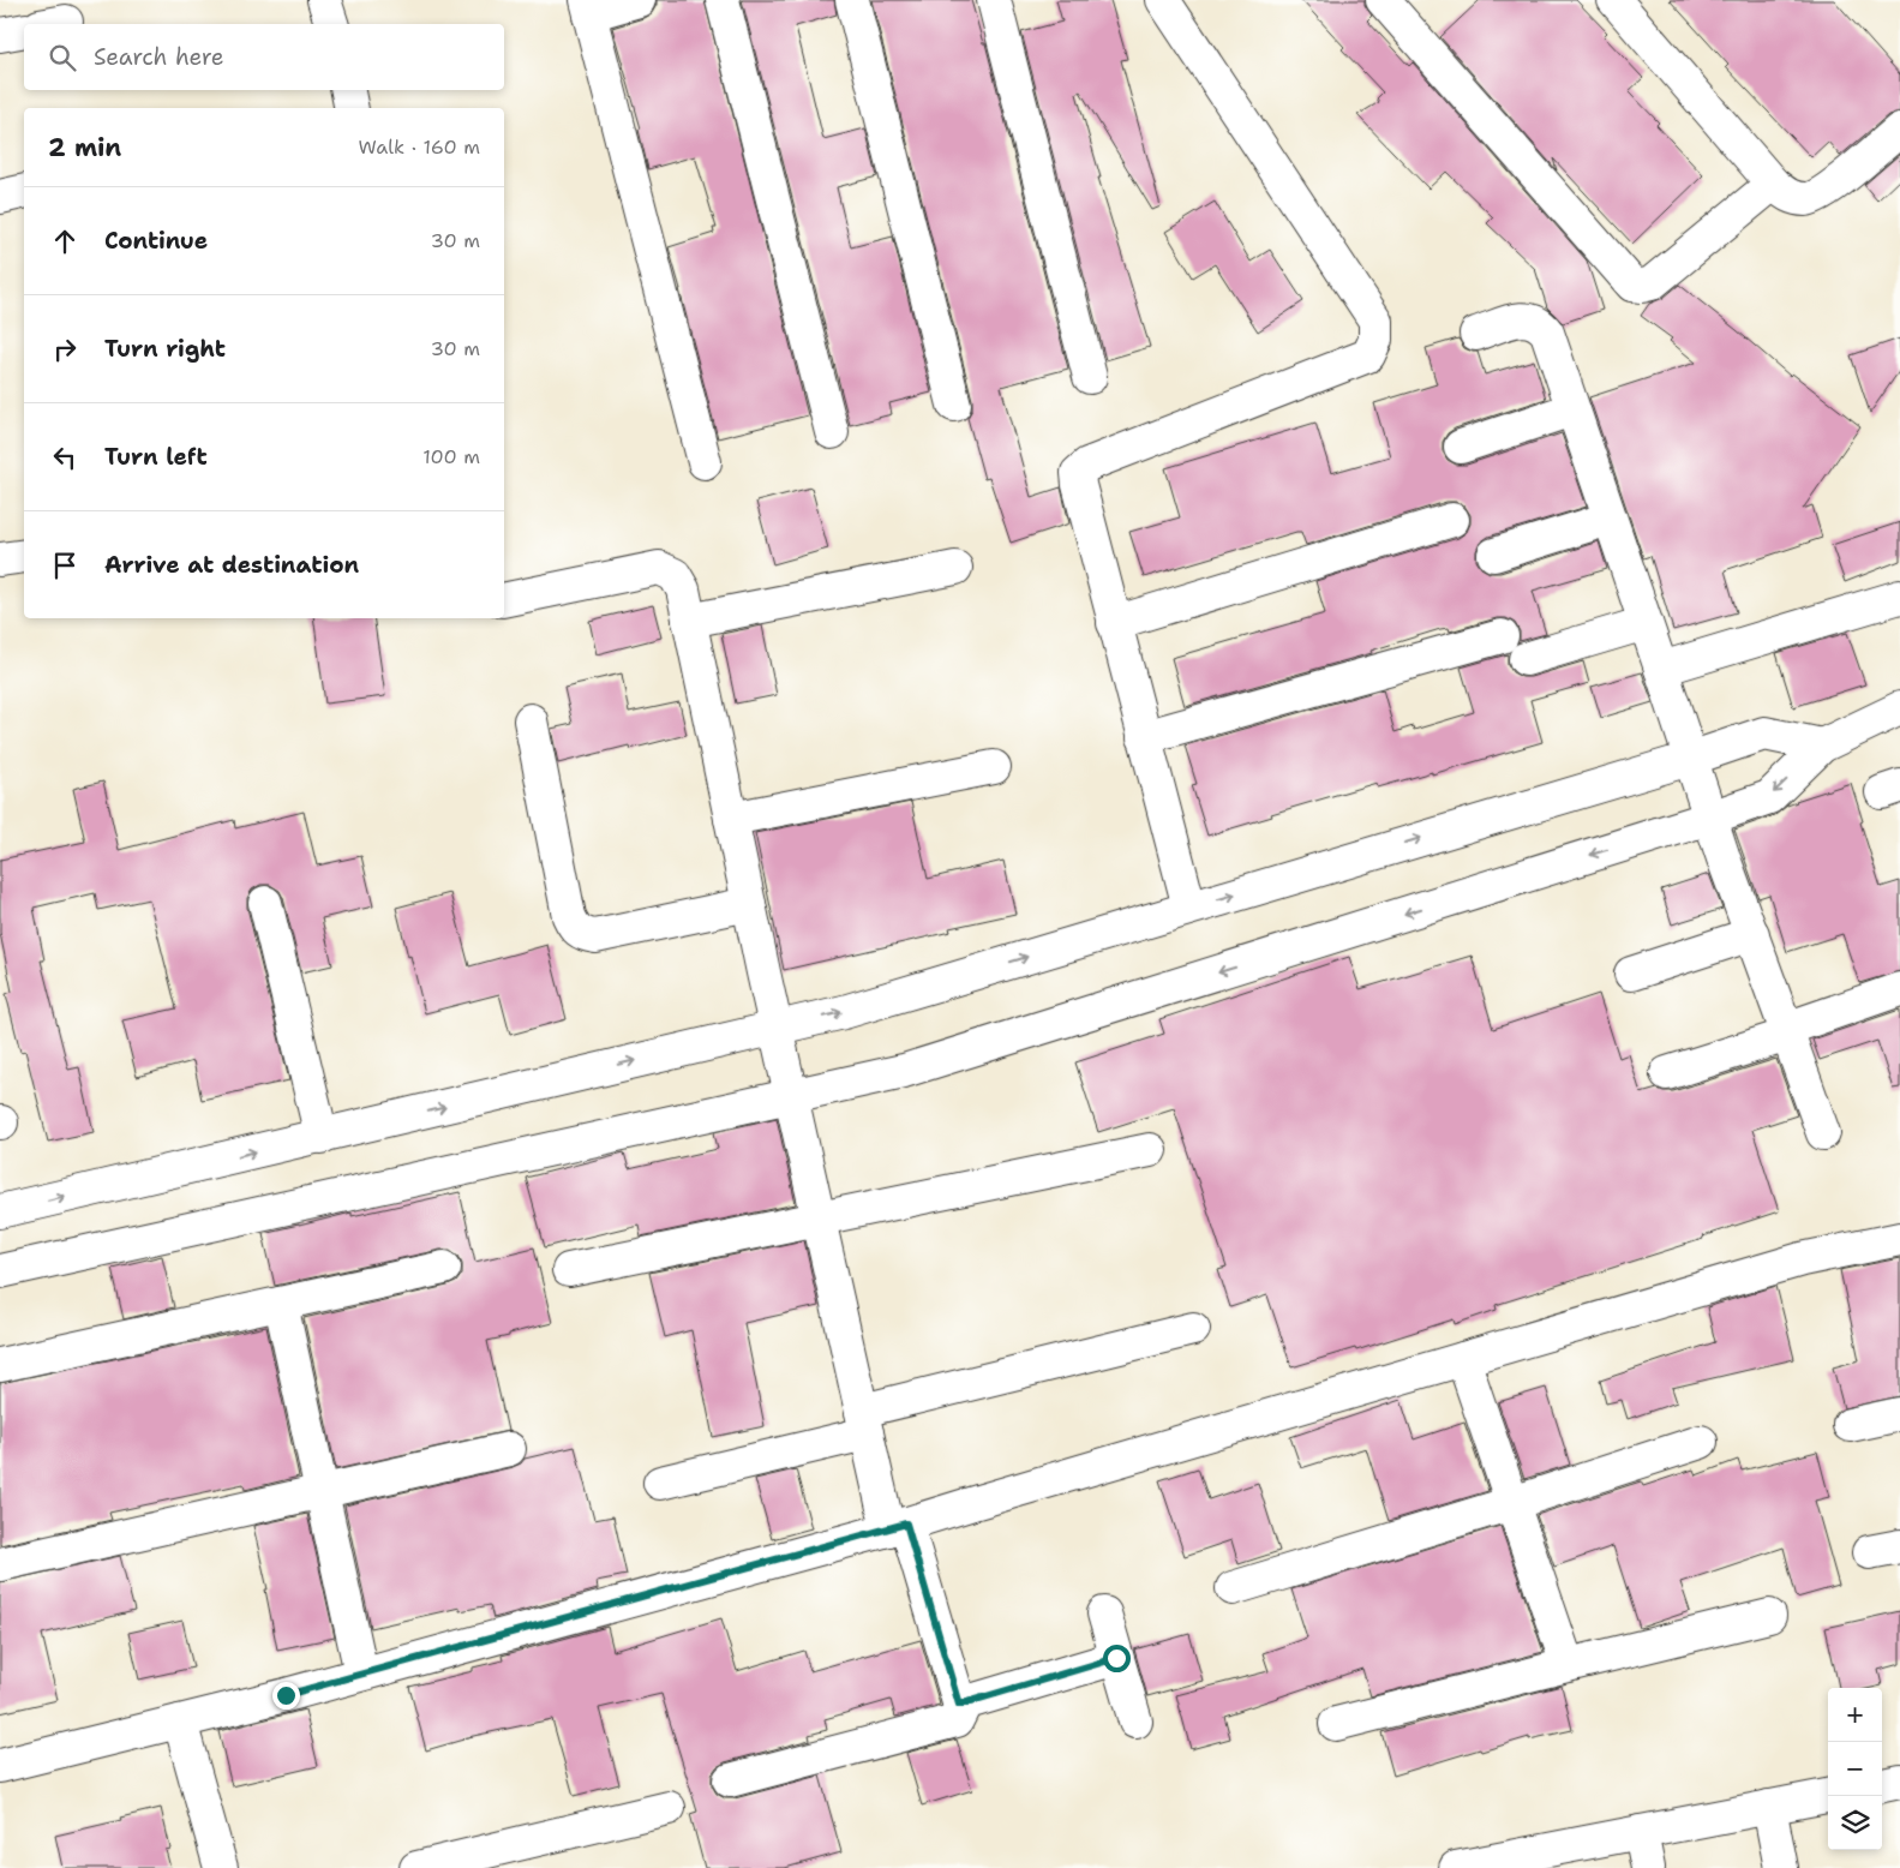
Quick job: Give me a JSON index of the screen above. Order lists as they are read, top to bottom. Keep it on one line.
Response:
{"page":{"search":"Search here","heading":["2 min","Walk · 160 m"],"list":[["Continue","30 m"],["Turn right","30 m"],["Turn left","100 m"],"Arrive at destination"],"map_buttons":["+","−"]}}
